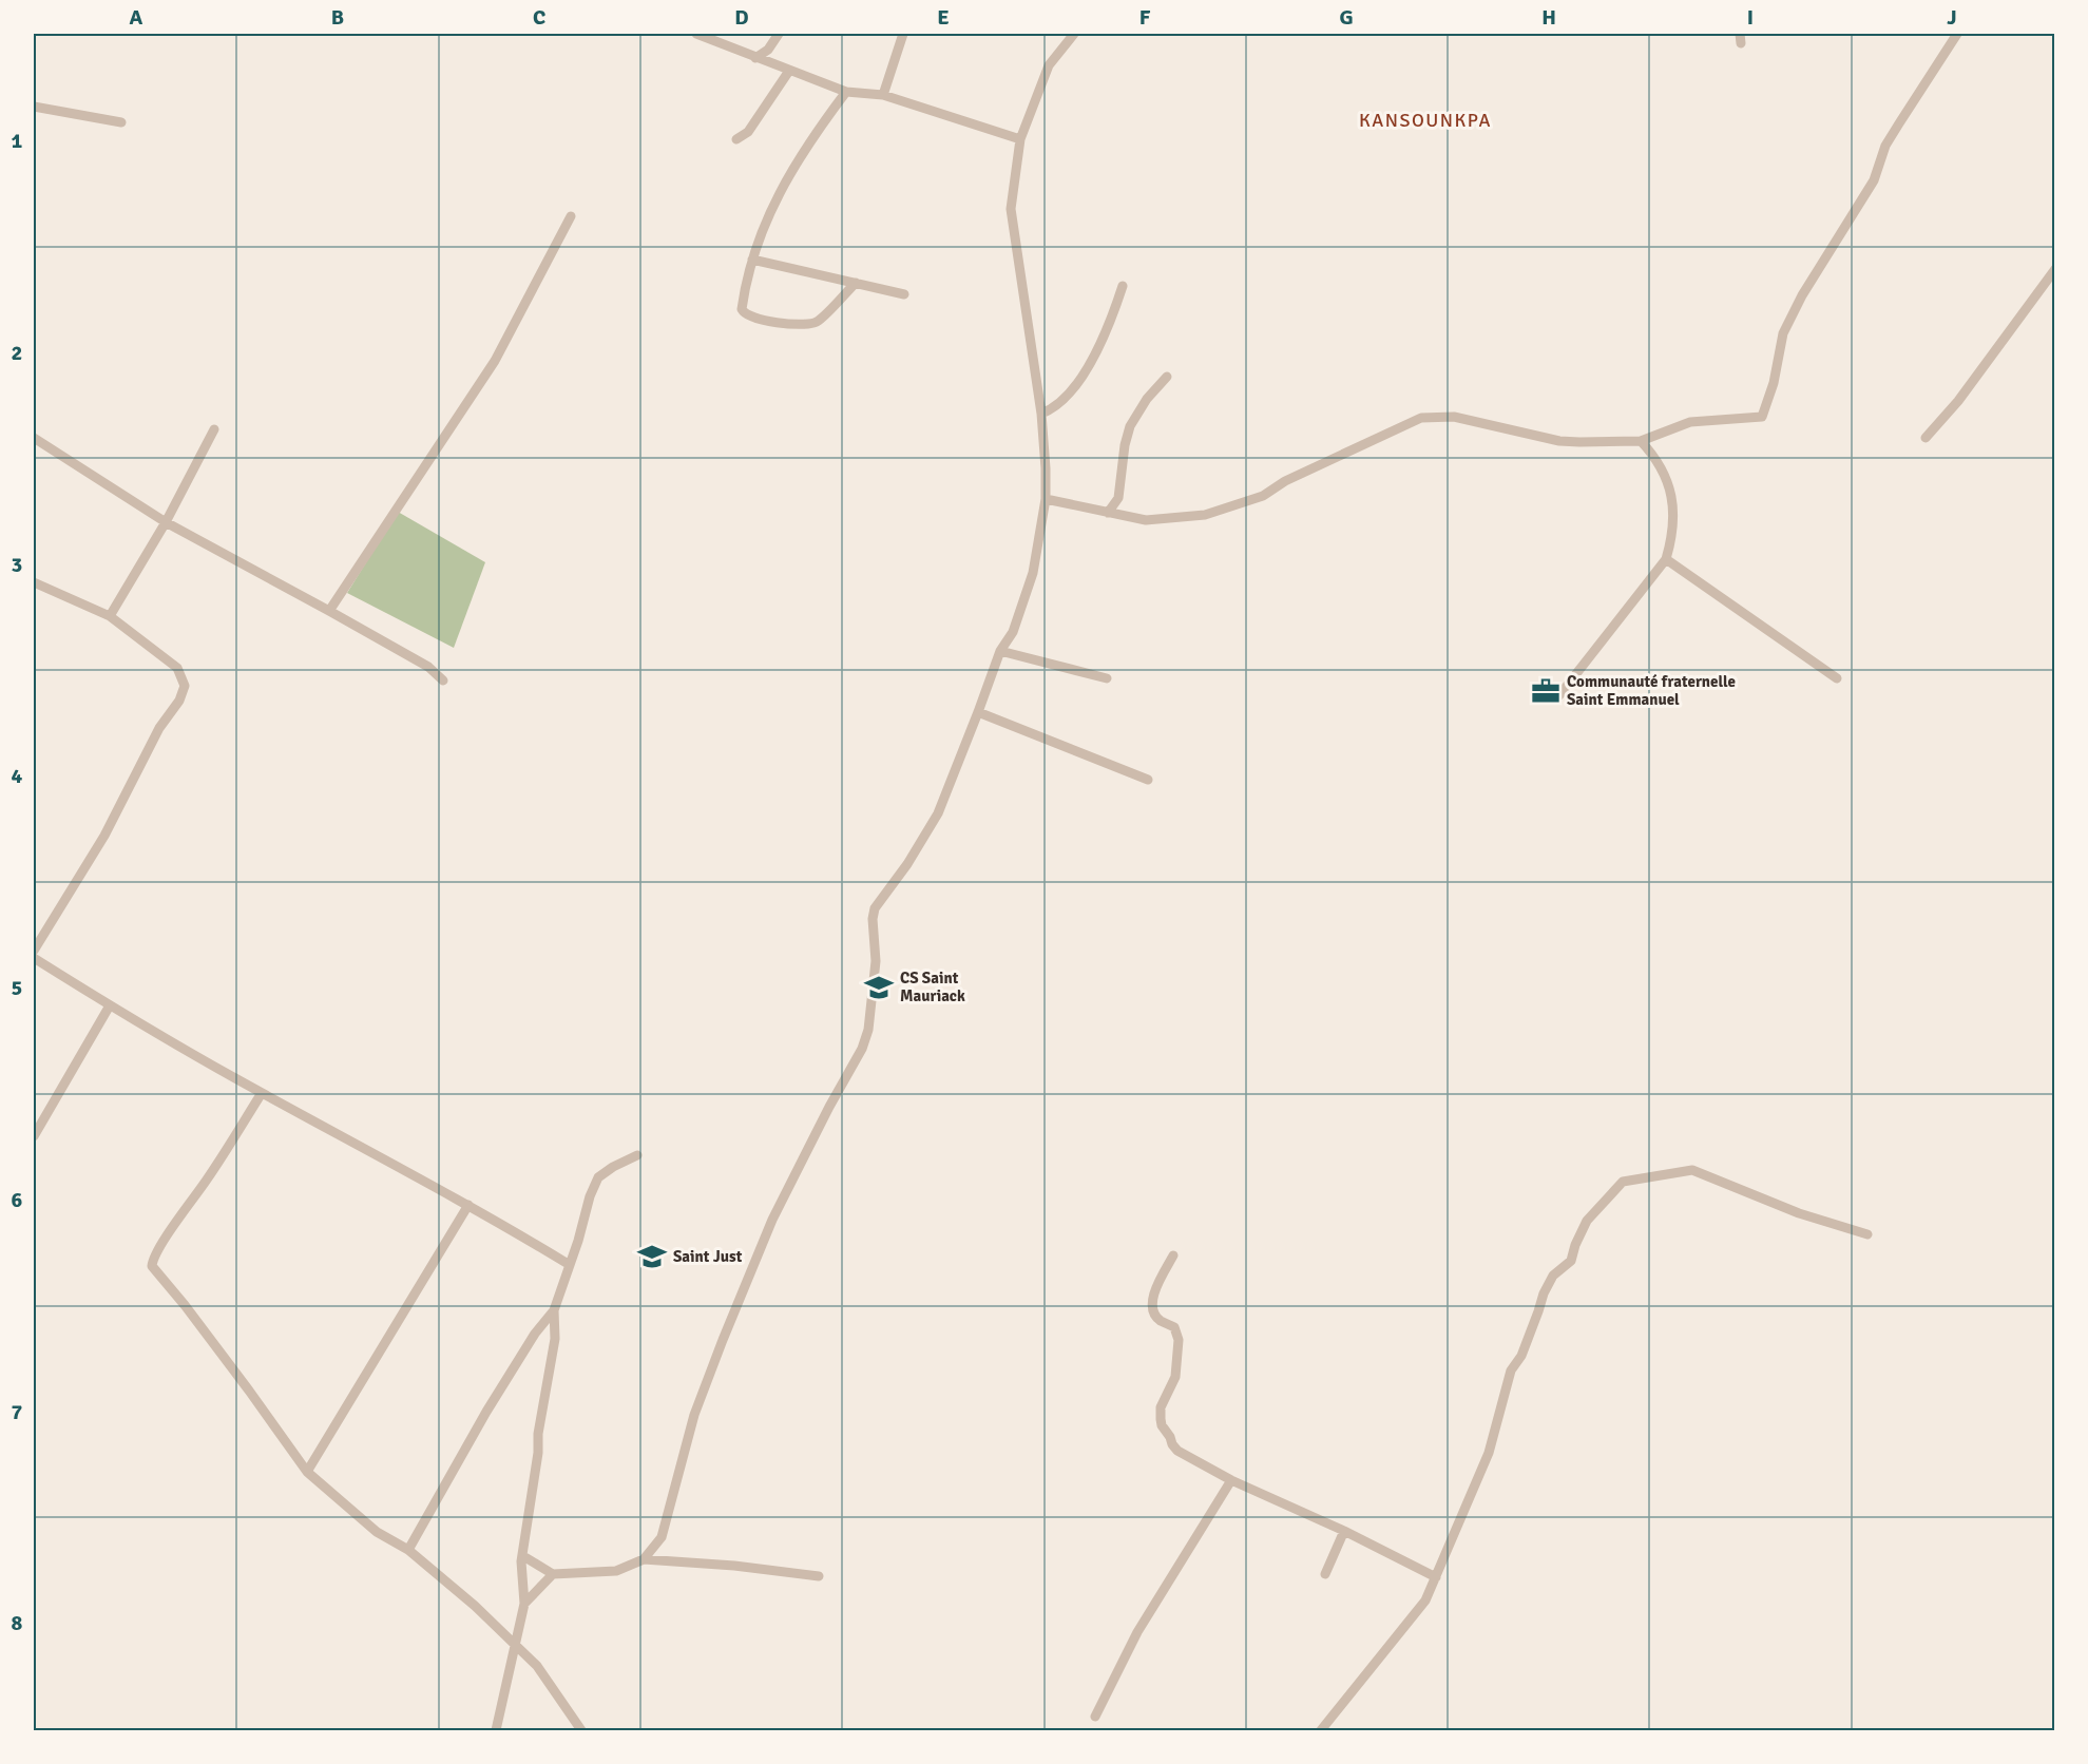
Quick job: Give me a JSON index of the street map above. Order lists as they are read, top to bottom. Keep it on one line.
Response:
{"districts":["KANSOUNKPA"],"places":{"office":["Communauté fraternelle Saint Emmanuel"],"school or university":["CS Saint Mauriack","Saint Just"]},"grid":{"columns":["A","B","C","D","E","F","G","H","I","J"],"rows":["1","2","3","4","5","6","7","8"]}}
